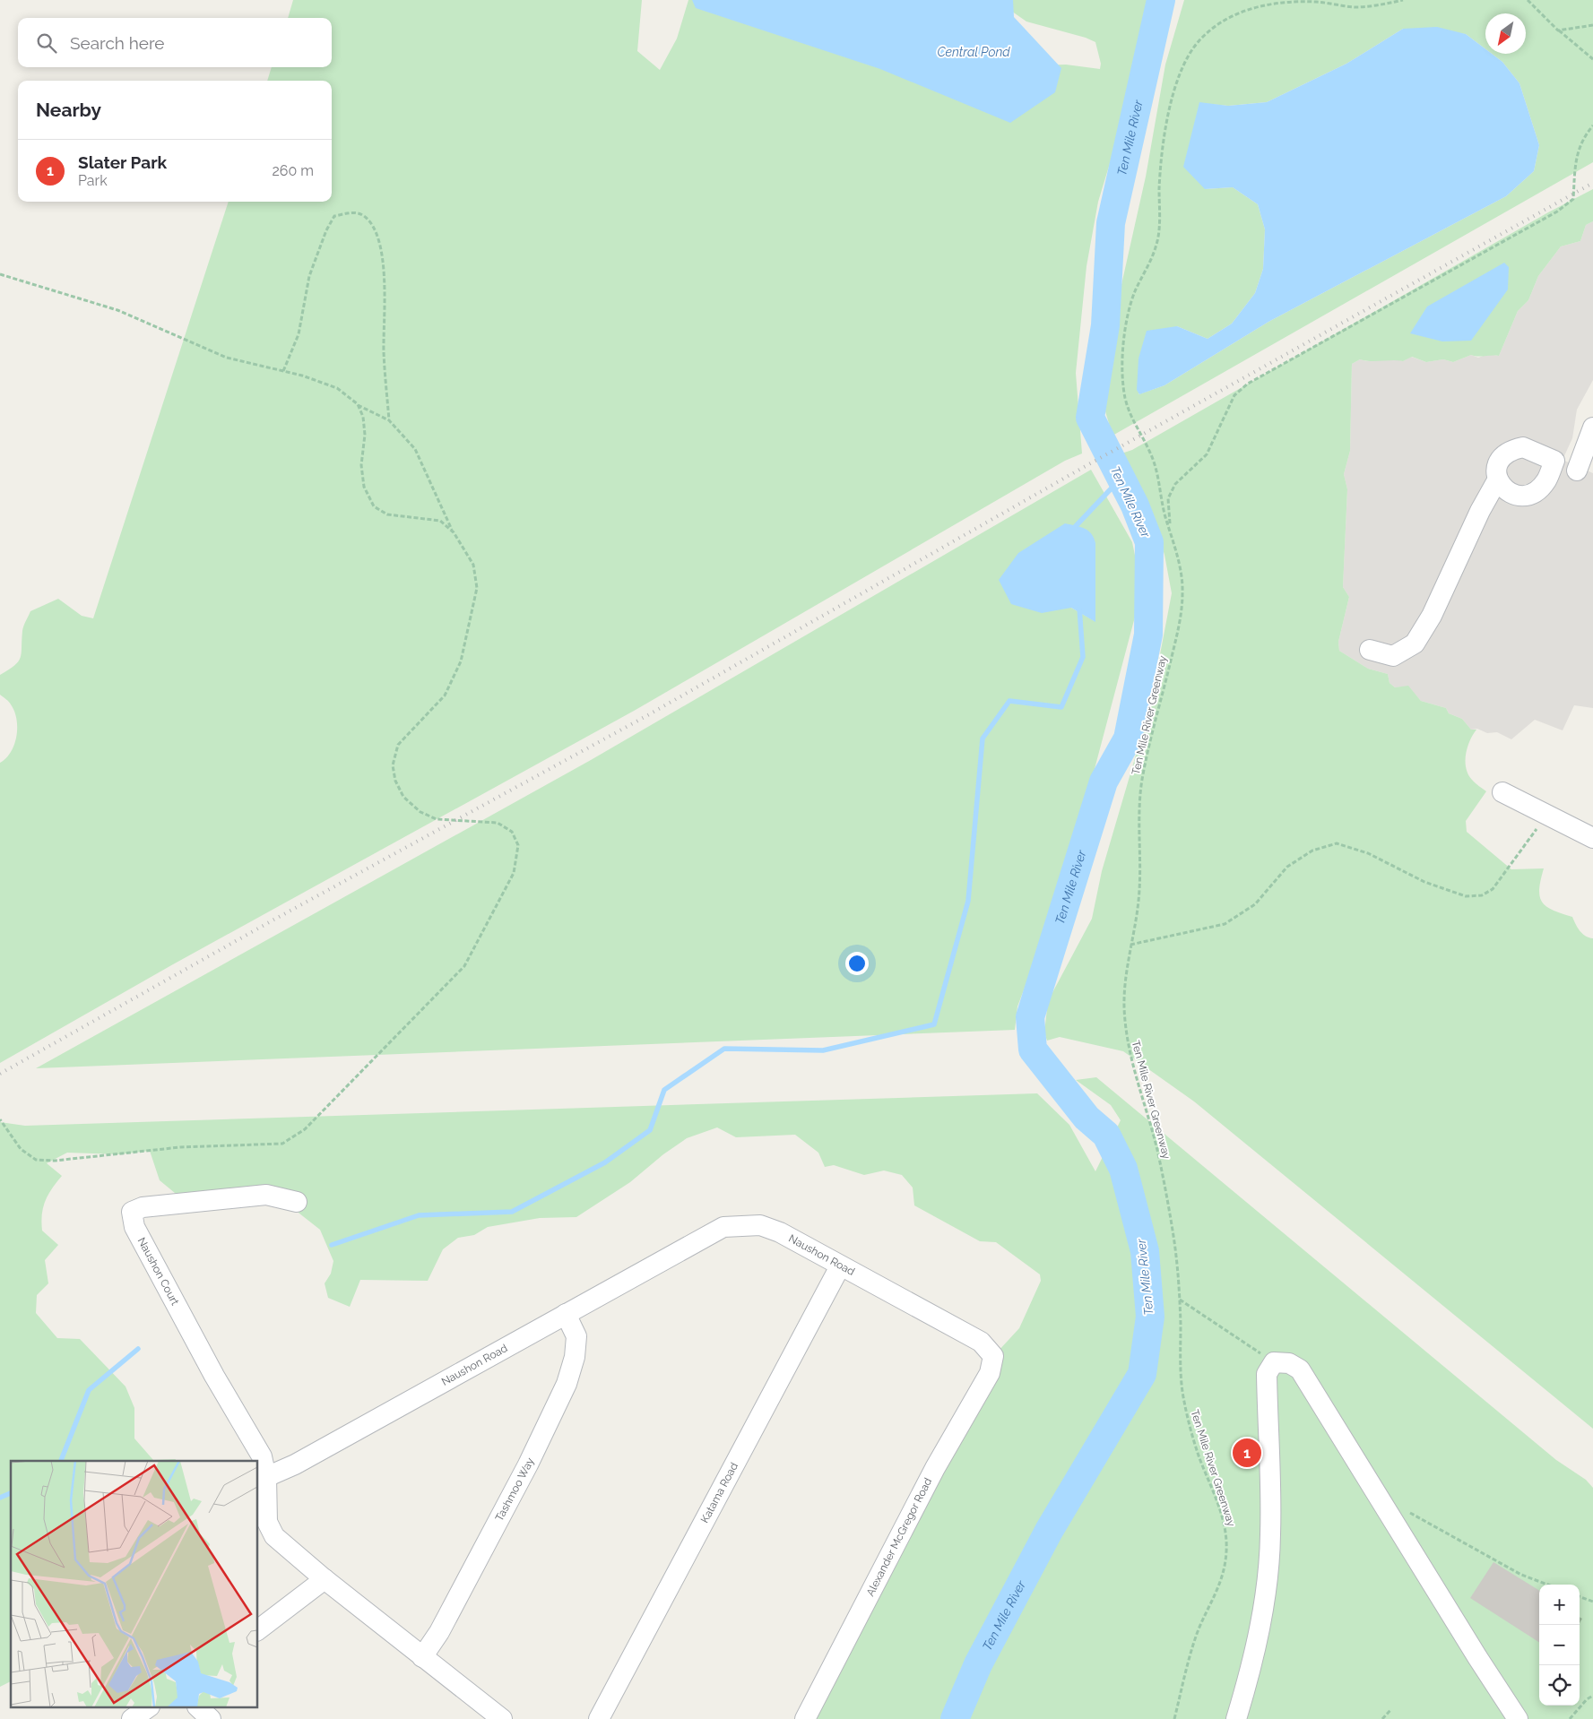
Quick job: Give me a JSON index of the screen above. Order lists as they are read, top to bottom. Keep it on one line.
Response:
{"streets":{"street":["Naushon Road","Naushon Court","Tashmoo Way","Katama Road","Alexander McGregor Road"],"path":["Ten Mile River Greenway"]},"crossings":[["Naushon Road","Naushon Court"],["Naushon Road","Tashmoo Way"],["Naushon Road","Katama Road"],["Naushon Road","Alexander McGregor Road"]],"water":["Central Pond","Ten Mile River"],"north":"bottom left","page":{"search":"Search here","heading":"Nearby","list":[{"mark":"1","name":"Slater Park","note":"Park","value":"260 m"}],"pins":"1","map_buttons":["+","−"]}}
